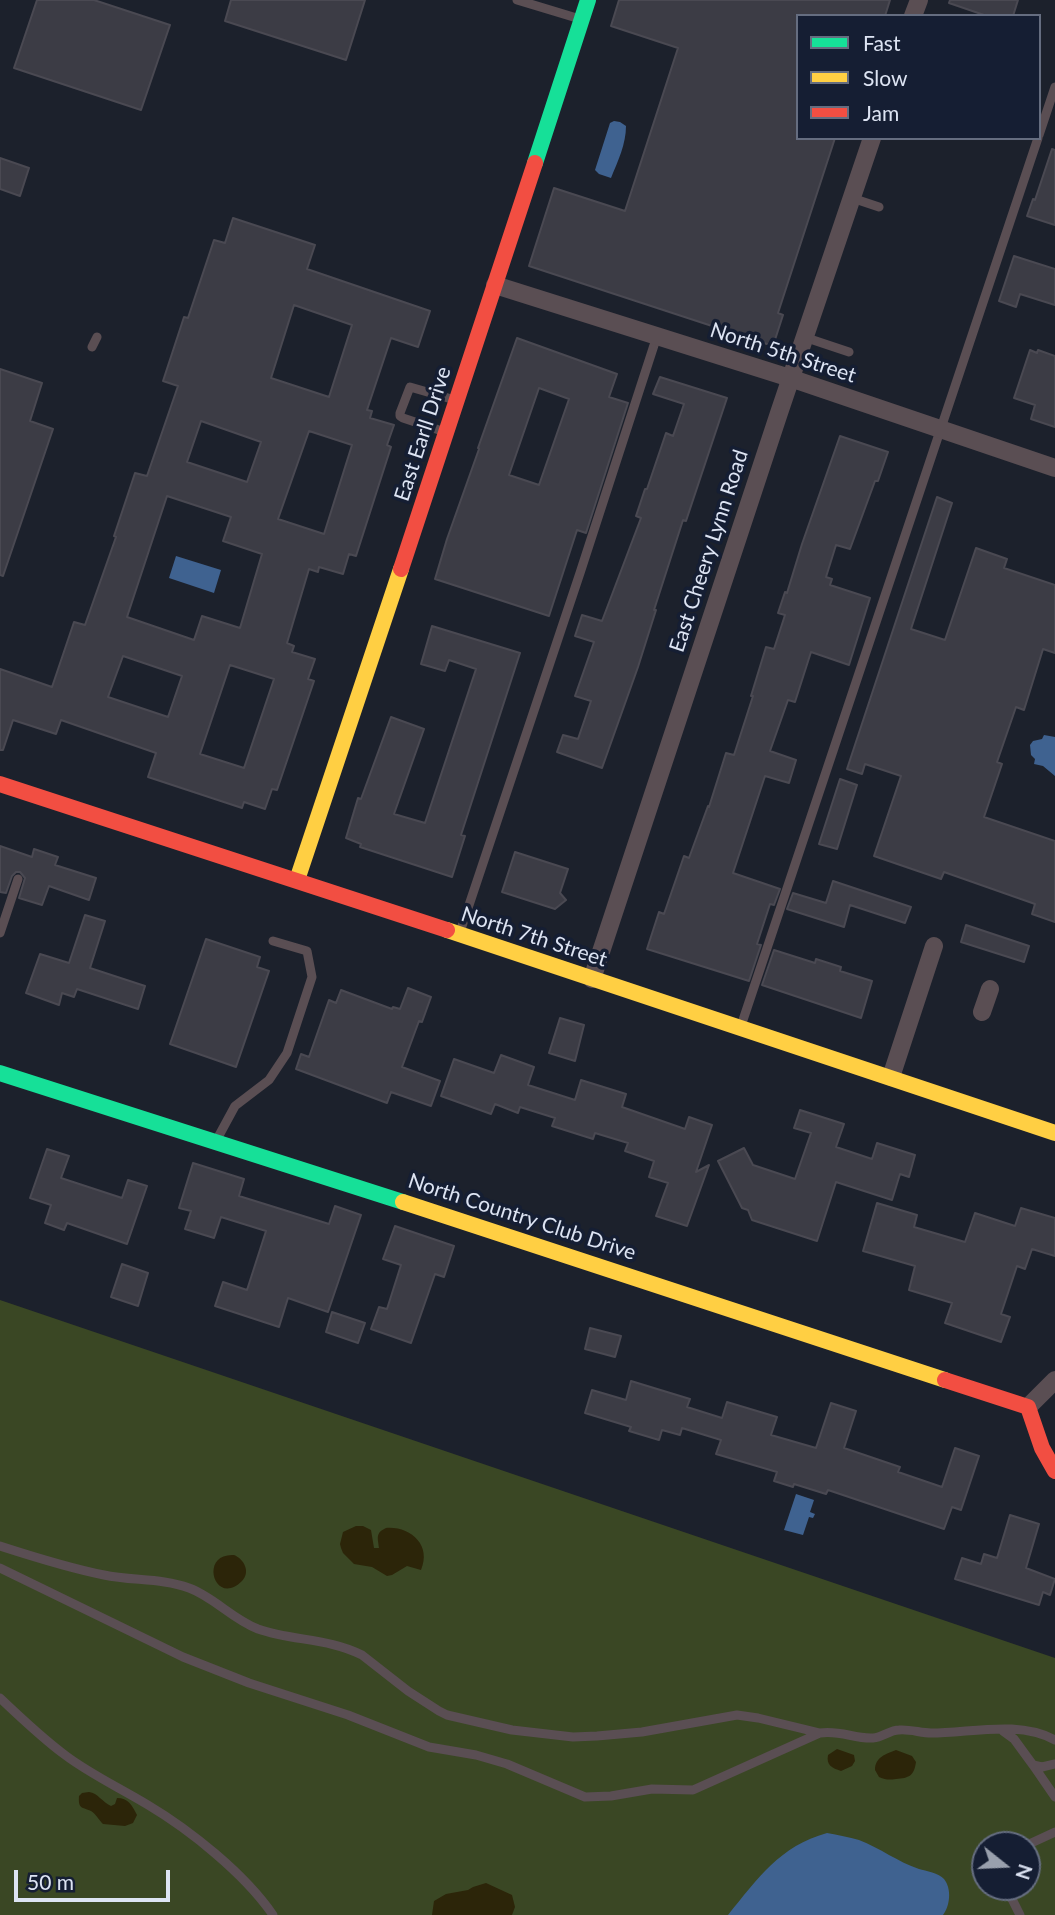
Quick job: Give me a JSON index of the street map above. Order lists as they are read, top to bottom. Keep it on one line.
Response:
{"streets":{"street":["North 5th Street","East Earll Drive","East Cheery Lynn Road","North 7th Street","North Country Club Drive"]},"crossings":[["North 5th Street","East Earll Drive"],["North 5th Street","East Cheery Lynn Road"],["East Earll Drive","North 7th Street"],["East Cheery Lynn Road","North 7th Street"]],"legend":["Fast","Slow","Jam"],"scale_bar":"50 m","north":"right"}
